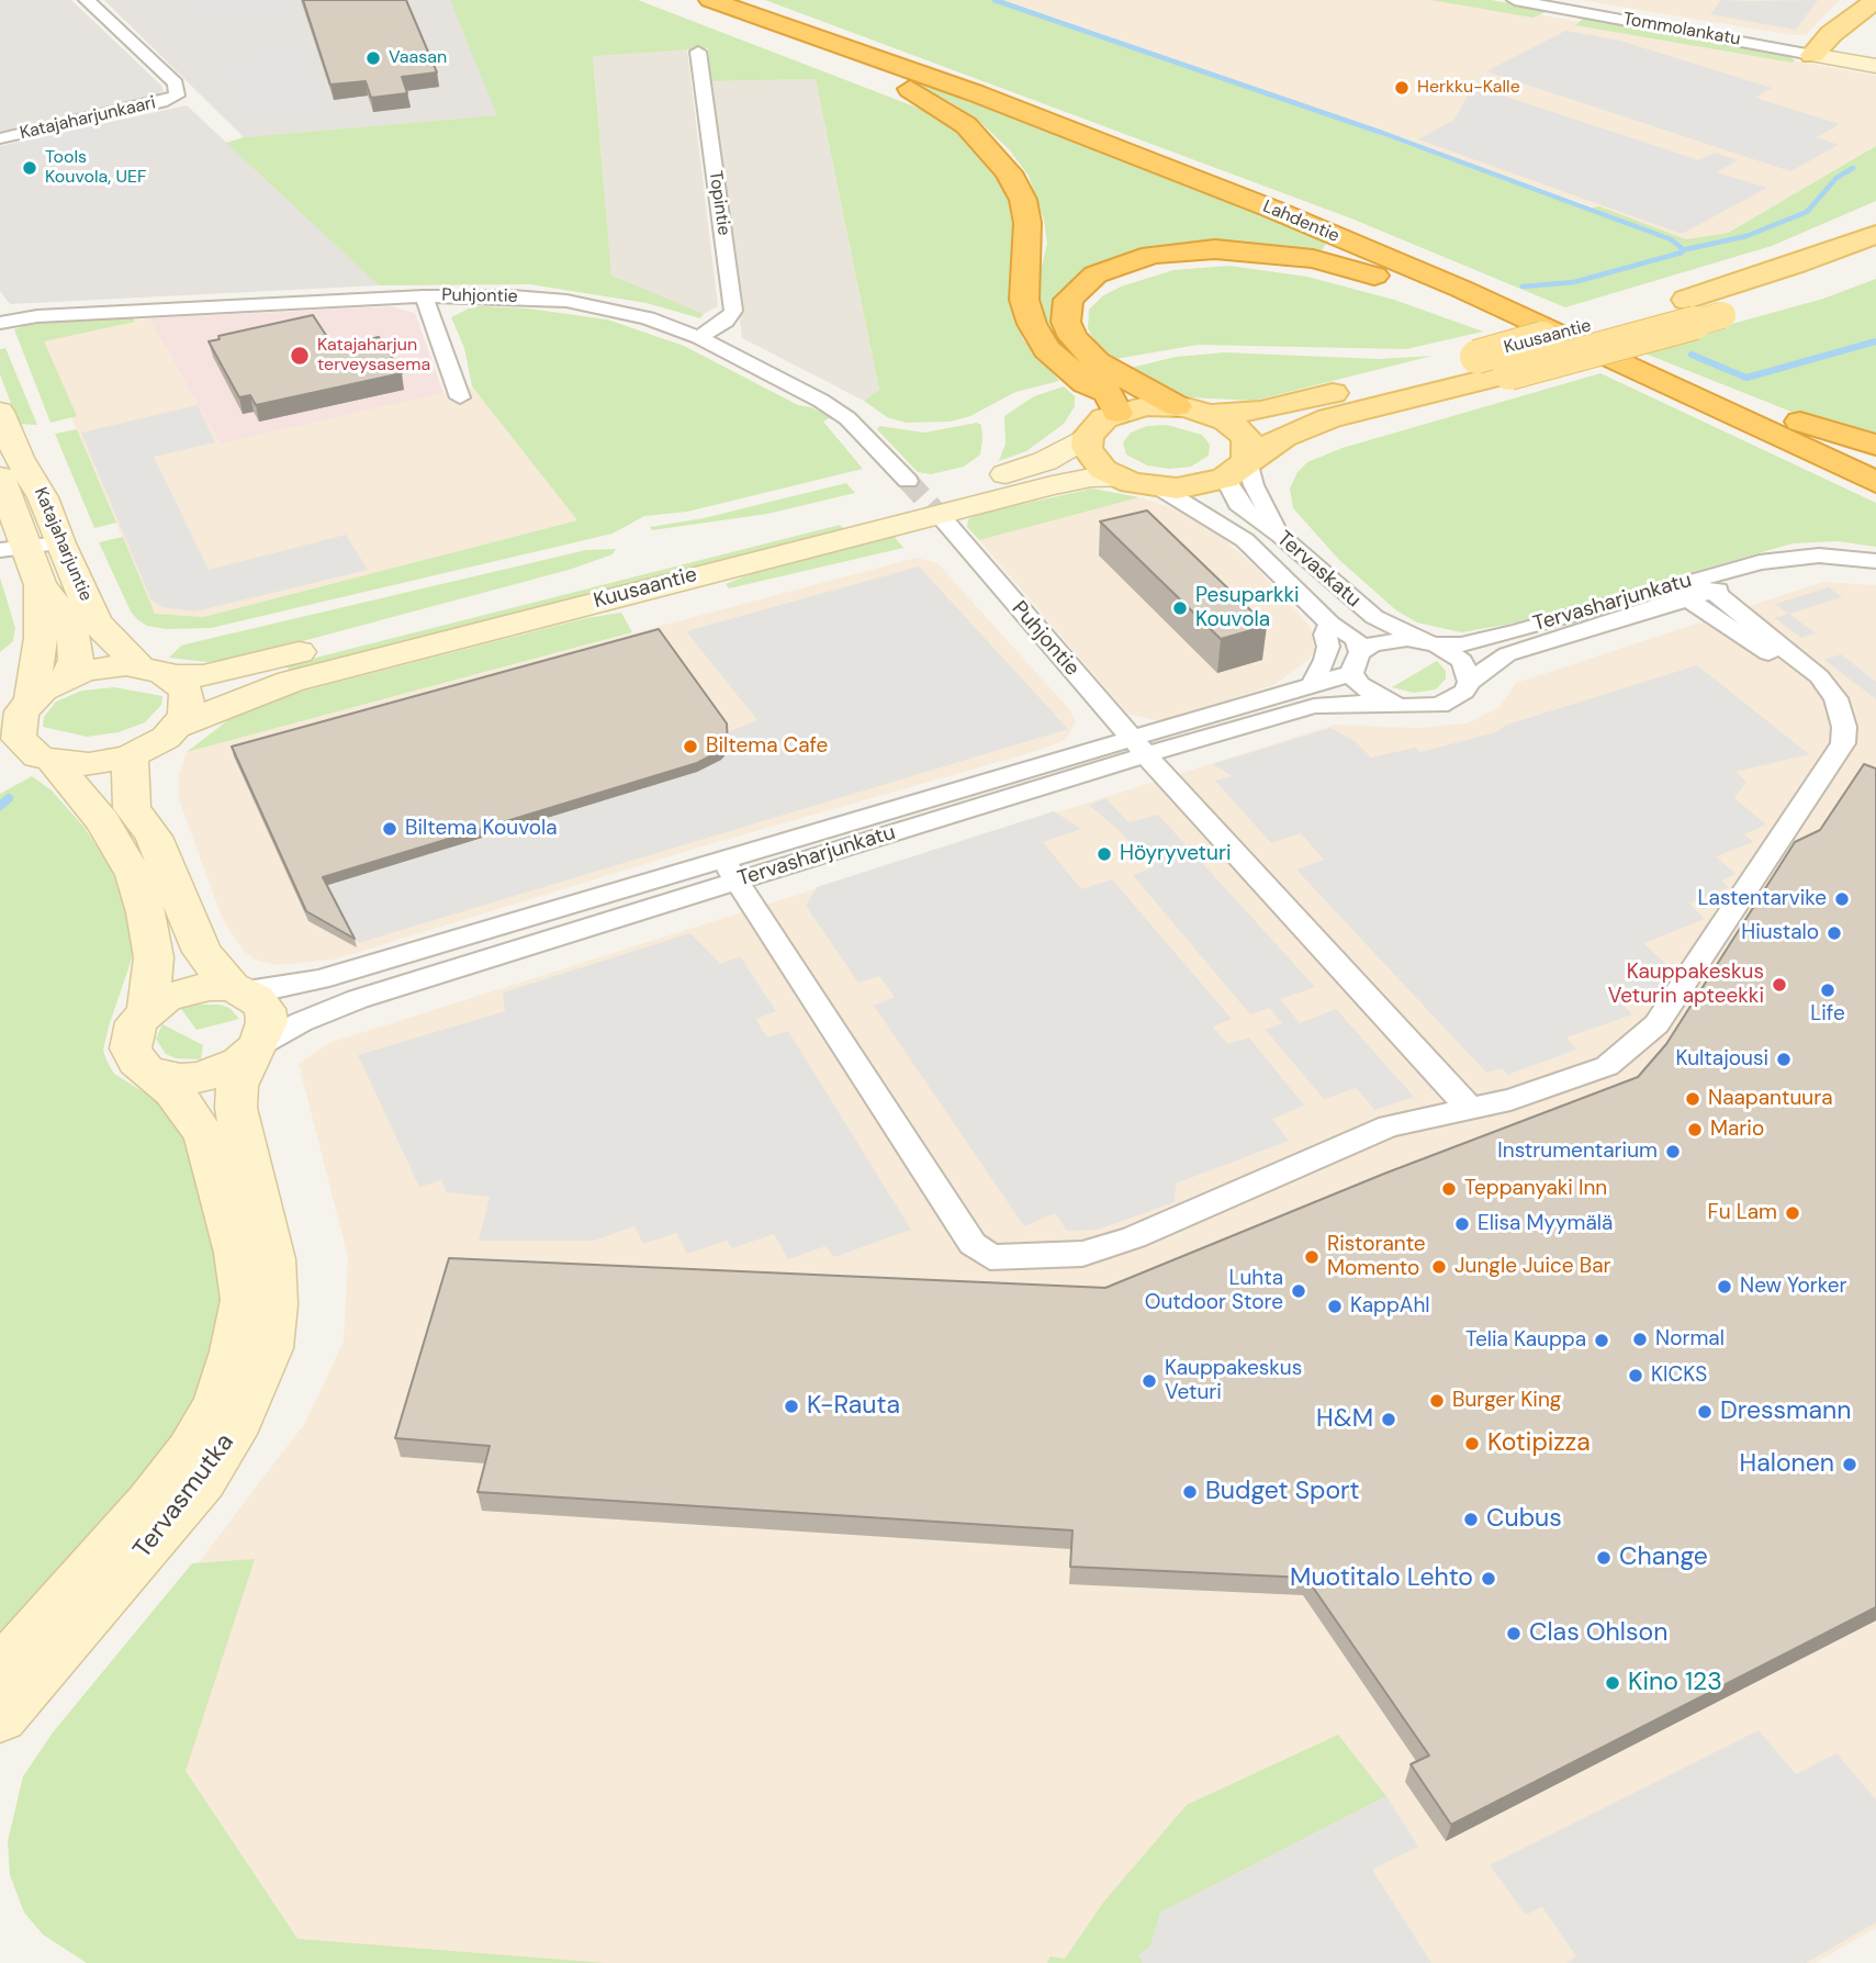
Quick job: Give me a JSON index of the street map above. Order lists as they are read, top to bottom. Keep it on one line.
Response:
{"streets":{"highway":["Lahdentie"],"main road":["Kuusaantie"],"street":["Tommolankatu","Katajaharjunkaari","Topintie","Puhjontie","Katajaharjuntie","Tervaskatu","Tervasharjunkatu","Tervasmutka"]},"crossings":[["Topintie","Puhjontie"],["Puhjontie","Tervasharjunkatu"],["Kuusaantie","Katajaharjuntie"],["Kuusaantie","Tervaskatu"],["Tervaskatu","Tervasharjunkatu"],["Tervasharjunkatu","Tervasmutka"]],"places":["Vaasan","Herkku-Kalle","Tools Kouvola, UEF","Katajaharjun terveysasema","Pesuparkki Kouvola","Biltema Cafe","Biltema Kouvola","Höyryveturi","Lastentarvike","Hiustalo","Kauppakeskus Veturin apteekki","Life","Kultajousi","Naapantuura","Mario","Instrumentarium","Teppanyaki Inn","Fu Lam","Elisa Myymälä","Ristorante Momento","Jungle Juice Bar","New Yorker","Luhta Outdoor Store","KappAhl","Normal","Telia Kauppa","KICKS","Kauppakeskus Veturi","Burger King","K-Rauta","Dressmann","H&M","Kotipizza","Halonen","Budget Sport","Cubus","Change","Muotitalo Lehto","Clas Ohlson","Kino 123"]}
